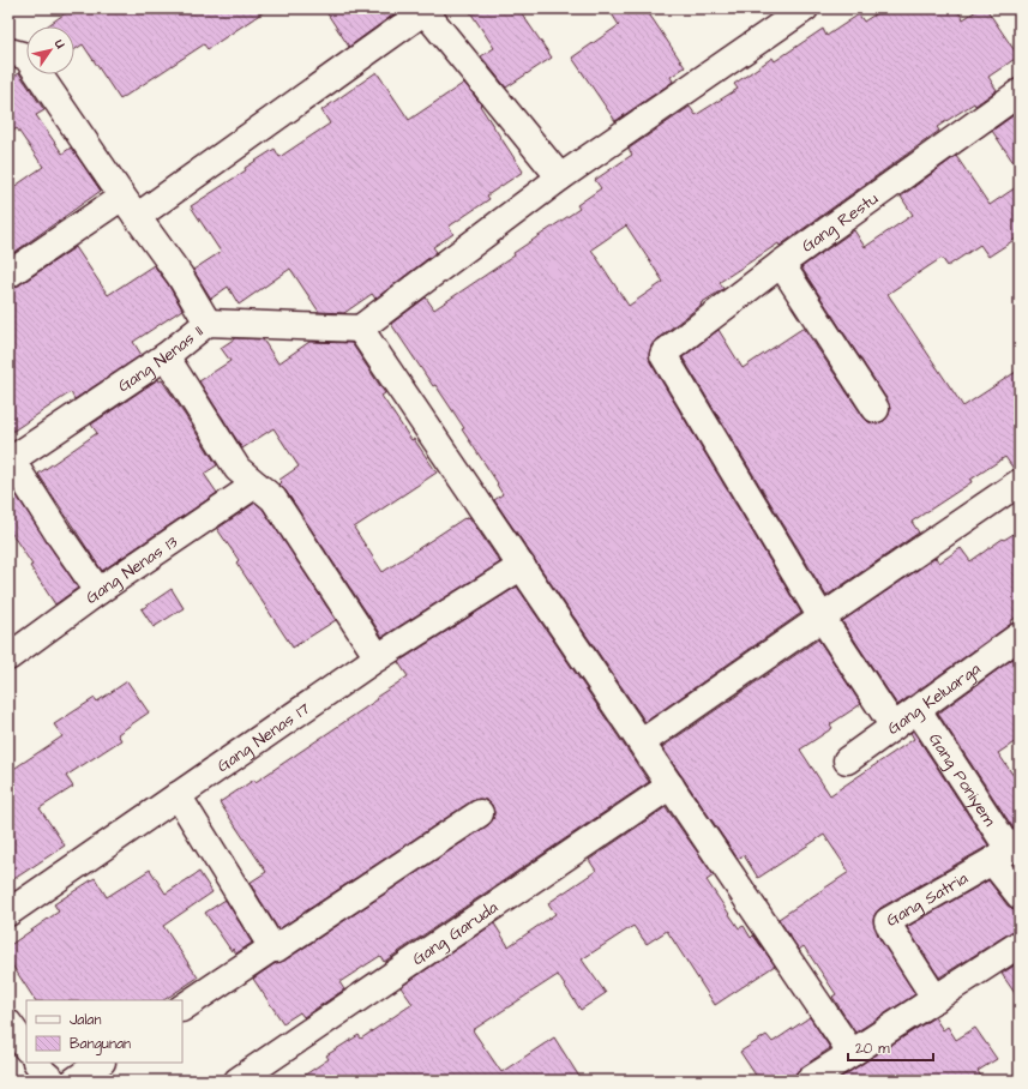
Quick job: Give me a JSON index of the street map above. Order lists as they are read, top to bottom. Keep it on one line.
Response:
{"streets":{"street":["Gang Restu","Gang Nenas 11","Gang Nenas 13","Gang Keluarga","Gang Nenas 17","Gang Poniyem","Gang Satria","Gang Garuda"]},"crossings":[["Gang Keluarga","Gang Poniyem"],["Gang Poniyem","Gang Satria"]],"legend":["Jalan","Bangunan"],"scale_bar":"20 m","north":"top right"}
